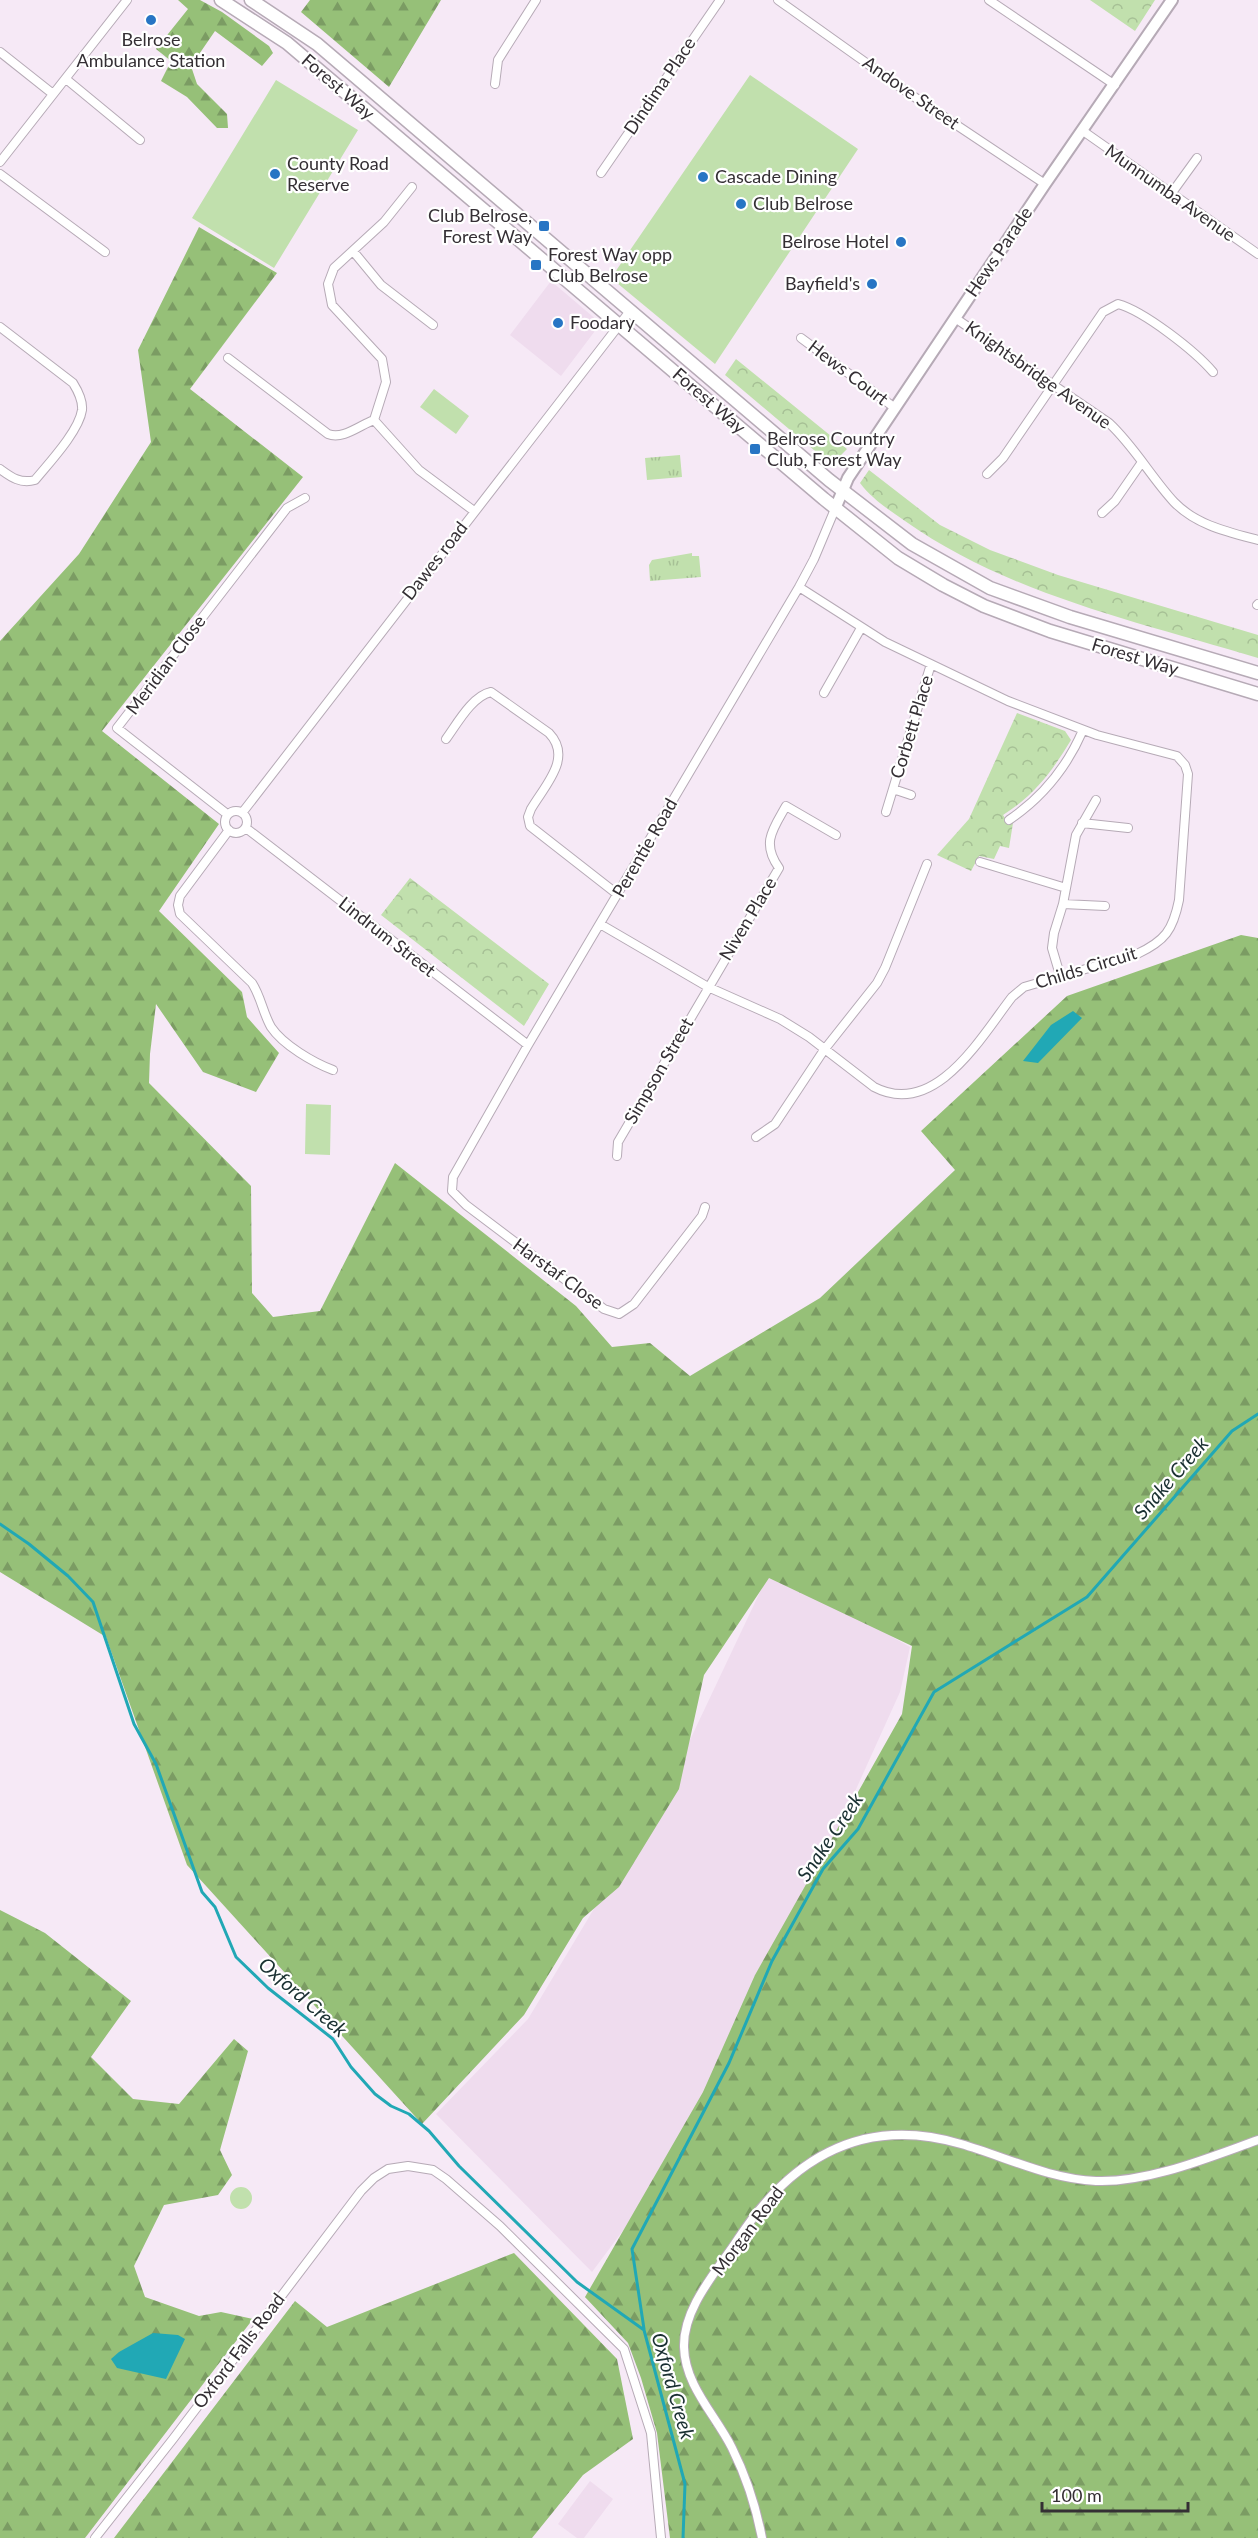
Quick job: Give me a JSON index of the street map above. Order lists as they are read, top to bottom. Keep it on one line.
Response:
{"streets":{"main road":["Forest Way"],"street":["Dindima Place","Andove Street","Munnumba Avenue","Hews Parade","Hews Court","Knightsbridge Avenue","Dawes road","Meridian Close","Corbett Place","Perentie Road","Niven Place","Lindrum Street","Childs Circuit","Simpson Street","Harstaf Close","Morgan Road","Oxford Falls Road"]},"crossings":[["Forest Way","Hews Parade"],["Forest Way","Dawes road"],["Forest Way","Perentie Road"],["Andove Street","Hews Parade"],["Munnumba Avenue","Hews Parade"],["Hews Parade","Hews Court"],["Hews Parade","Knightsbridge Avenue"],["Hews Parade","Perentie Road"],["Dawes road","Meridian Close"],["Dawes road","Lindrum Street"],["Meridian Close","Lindrum Street"],["Corbett Place","Childs Circuit"],["Perentie Road","Lindrum Street"],["Perentie Road","Childs Circuit"],["Perentie Road","Harstaf Close"],["Niven Place","Childs Circuit"],["Niven Place","Simpson Street"],["Childs Circuit","Simpson Street"]],"water":["Snake Creek","Oxford Creek"],"places":{"other":["Belrose Ambulance Station","County Road Reserve","Cascade Dining","Club Belrose","Belrose Hotel","Bayfield's","Foodary"],"transit":["Club Belrose, Forest Way","Forest Way opp Club Belrose","Belrose Country Club, Forest Way"]},"scale_bar":"100 m"}
